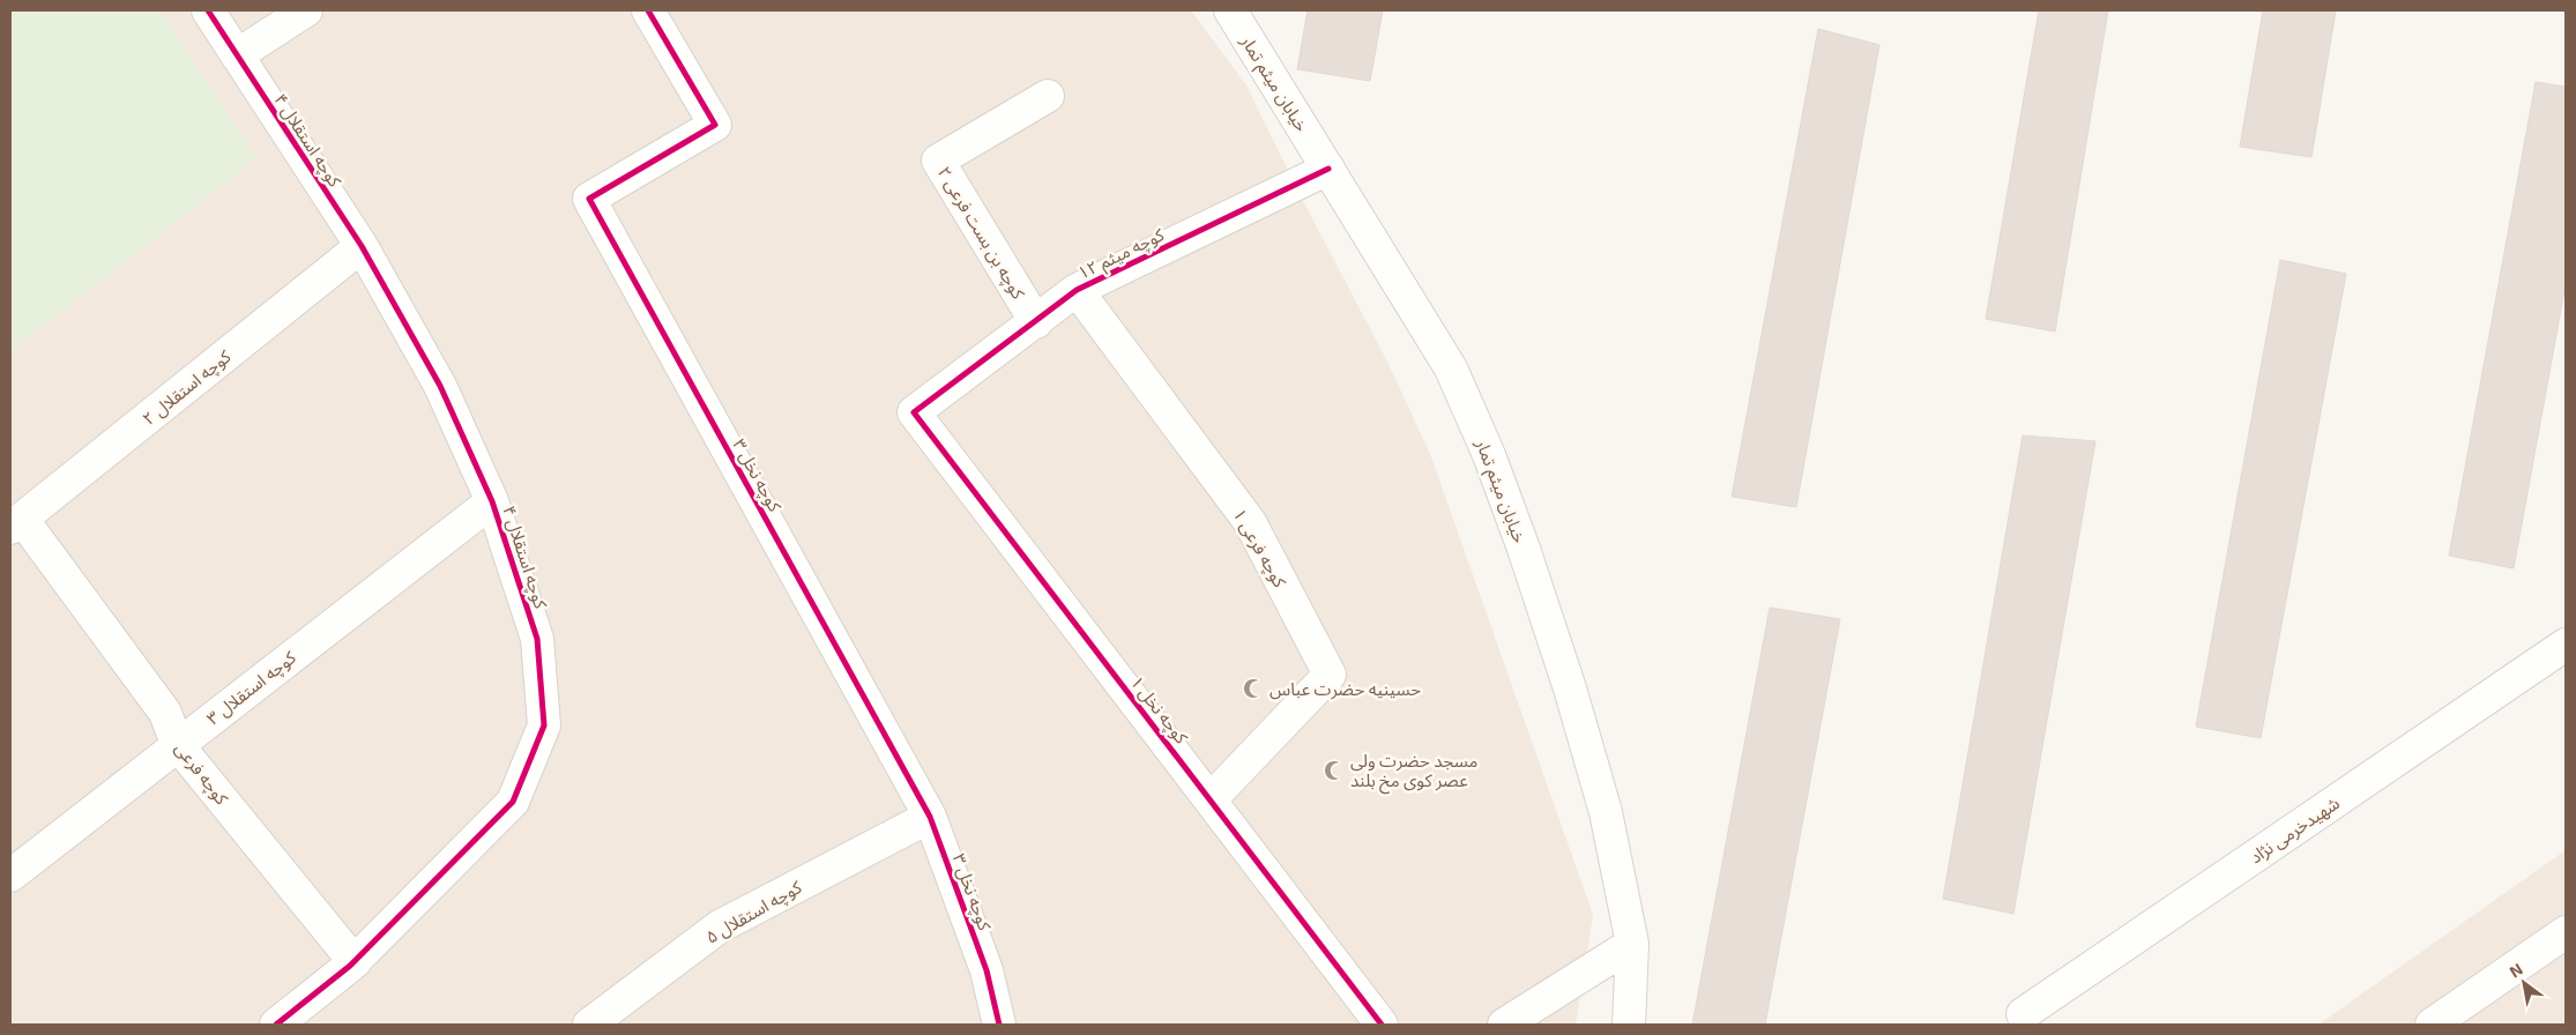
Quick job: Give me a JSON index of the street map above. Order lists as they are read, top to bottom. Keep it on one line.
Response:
{"streets":{"street":["خیابان میثم تمار","کوچه استقلال ۴","کوچه بن بست فرعی ۲","کوچه میثم ۱۲","کوچه استقلال ۲","کوچه نخل ۳","کوچه فرعی ۱","کوچه استقلال ۳","کوچه نخل ۱","کوچه فرعی","شهیدخرمی نژاد","کوچه استقلال ۵"]},"crossings":[["خیابان میثم تمار","کوچه میثم ۱۲"],["کوچه استقلال ۴","کوچه استقلال ۲"],["کوچه استقلال ۴","کوچه استقلال ۳"],["کوچه استقلال ۴","کوچه فرعی"],["کوچه بن بست فرعی ۲","کوچه میثم ۱۲"],["کوچه میثم ۱۲","کوچه فرعی ۱"],["کوچه میثم ۱۲","کوچه نخل ۱"],["کوچه استقلال ۲","کوچه فرعی"],["کوچه نخل ۳","کوچه استقلال ۵"],["کوچه فرعی ۱","کوچه نخل ۱"],["کوچه استقلال ۳","کوچه فرعی"]],"places":{"mosque":["حسینیه حضرت عباس","مسجد حضرت ولی عصر کوی مخ بلند"]},"north":"top left"}
